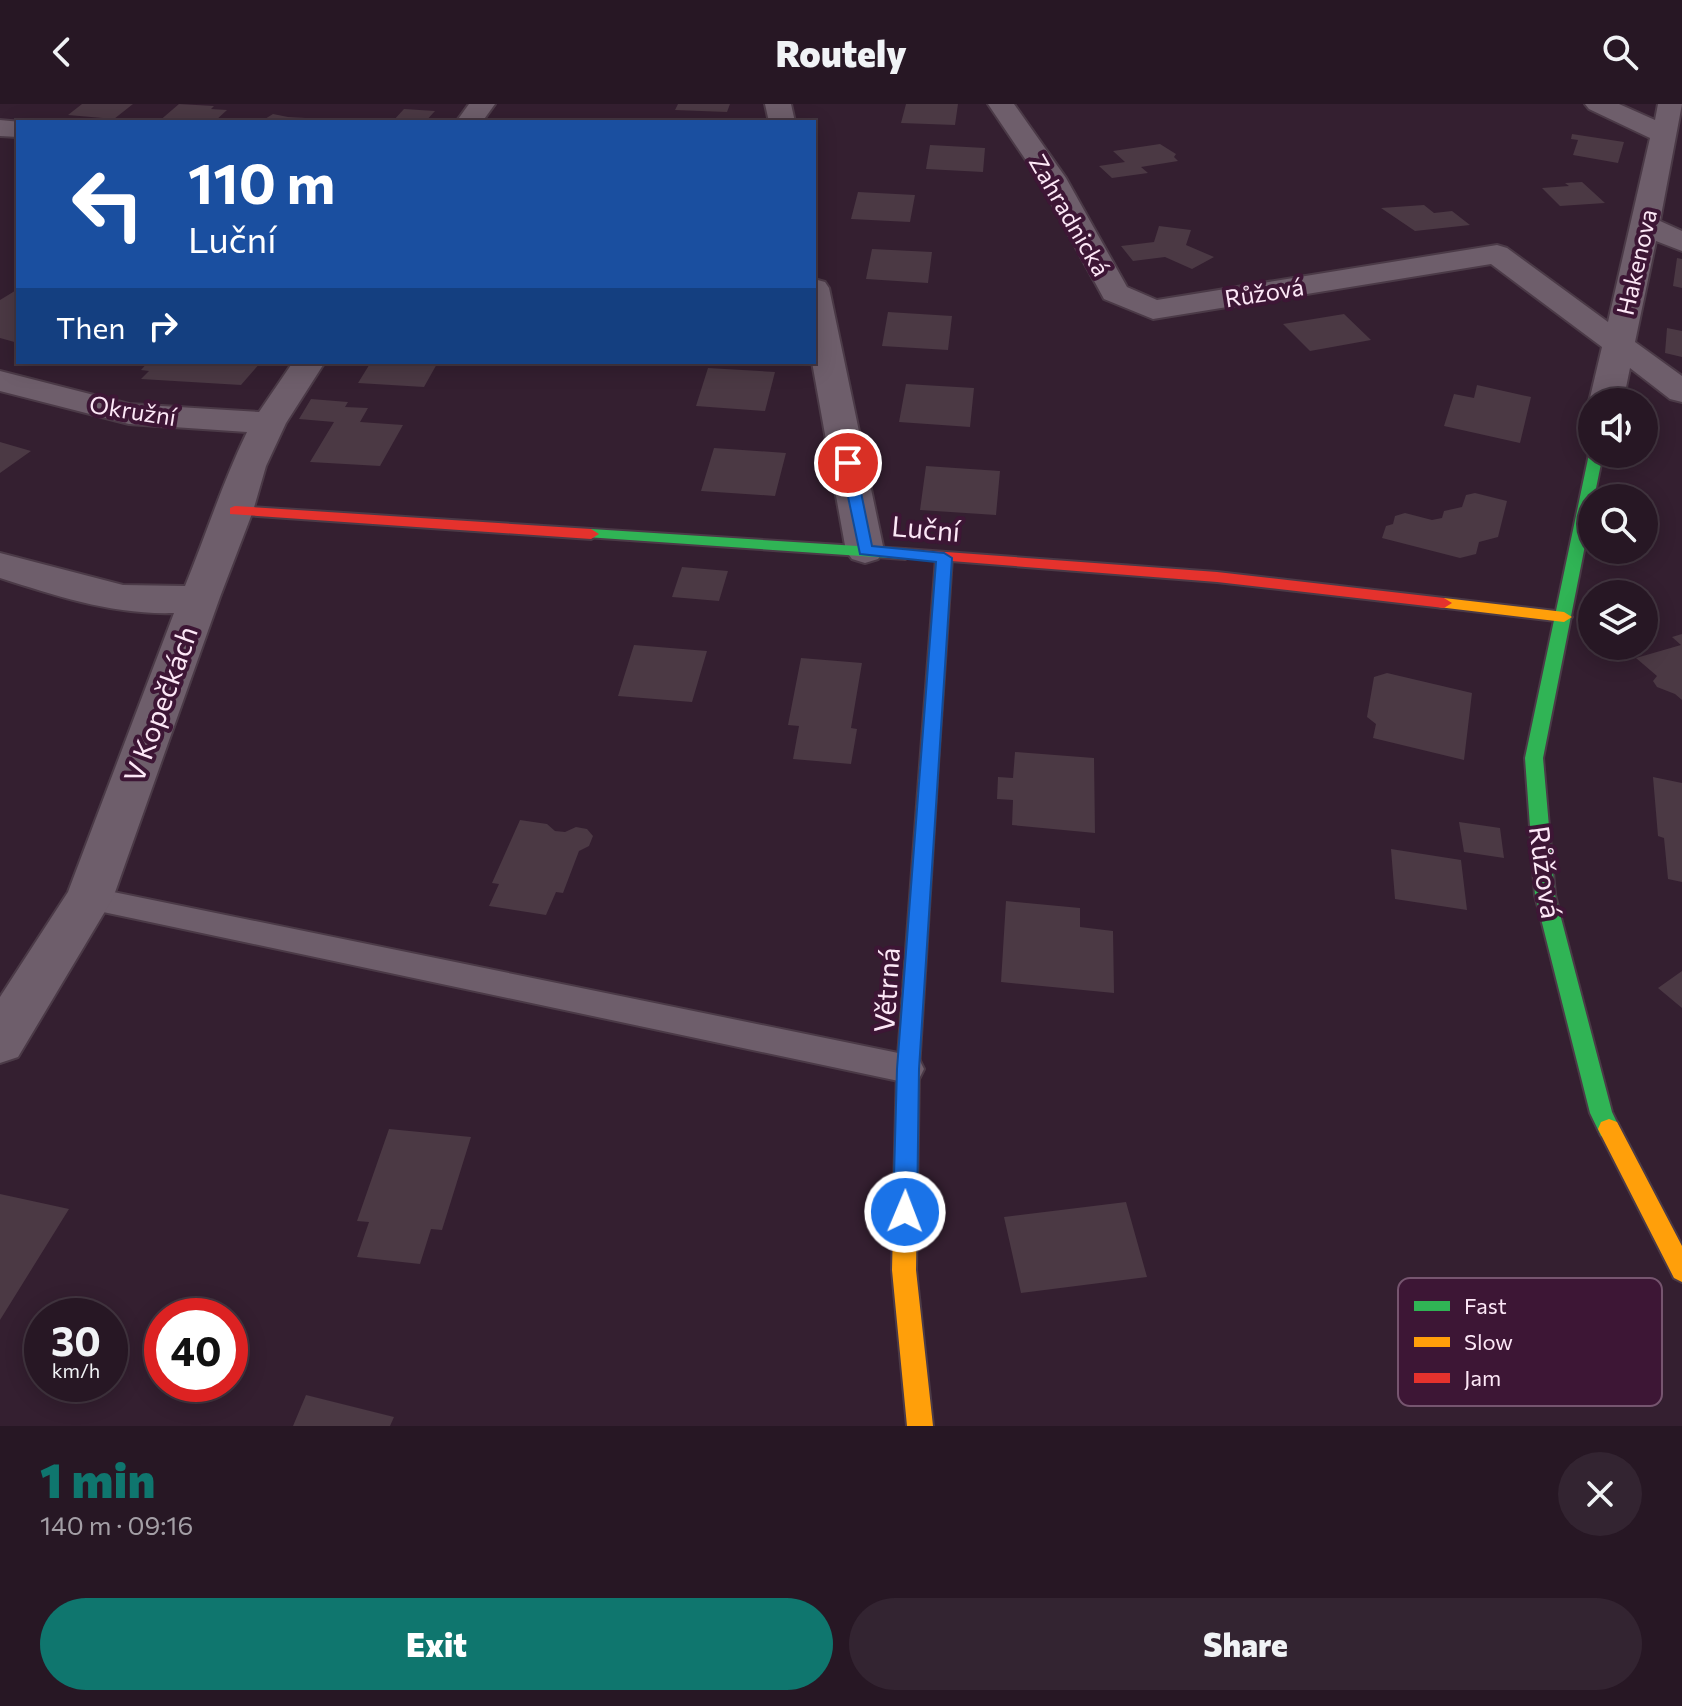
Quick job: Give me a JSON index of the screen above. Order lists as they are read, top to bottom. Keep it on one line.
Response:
{"streets":{"street":["Zahradnická","Hakenova","Růžová","Okružní","Luční","V Kopečkách","Větrná"]},"crossings":[["Zahradnická","Růžová"],["Hakenova","Růžová"],["Růžová","Luční"],["Okružní","V Kopečkách"],["Luční","V Kopečkách"],["Luční","Větrná"]],"legend":["Fast","Slow","Jam"],"page":{"header":"Routely","turn":["110 m","Luční"],"then":"Then","speed":"30 km/h","limit":"40","heading":["1 min","140 m · 09:16"],"buttons":["Exit","Share"]}}
